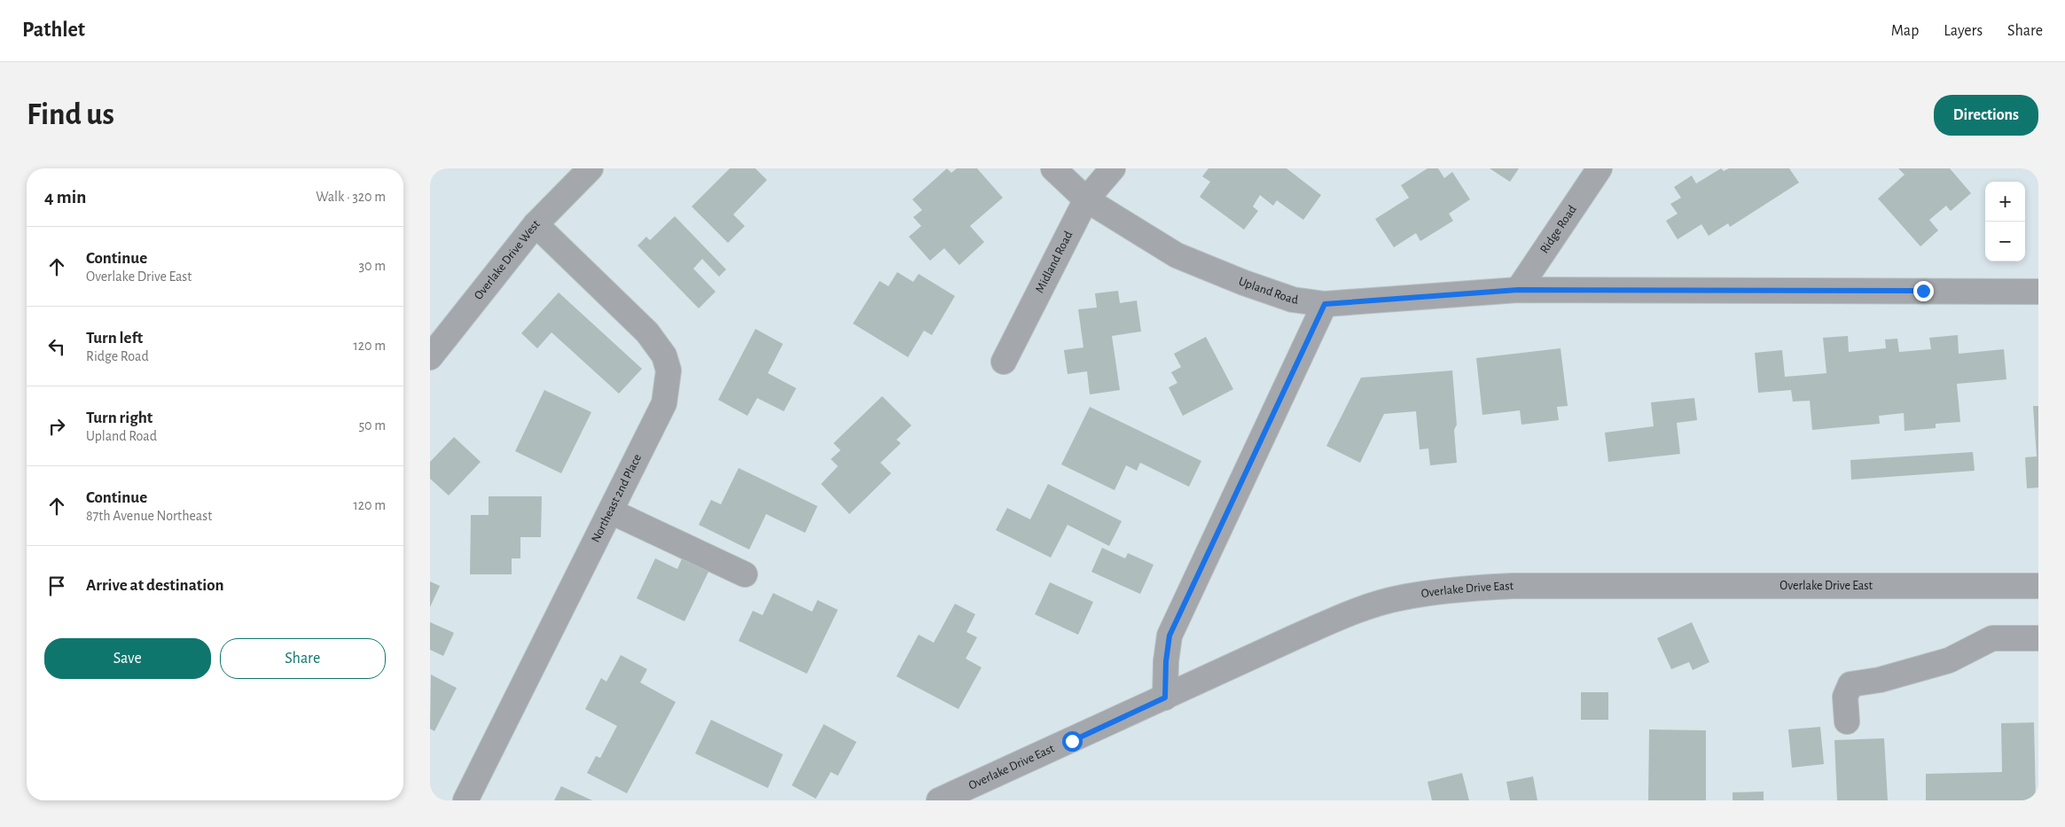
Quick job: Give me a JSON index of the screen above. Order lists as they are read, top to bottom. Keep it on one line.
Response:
{"streets":{"street":["Ridge Road","Overlake Drive West","Midland Road","Upland Road","Northeast 2nd Place","Overlake Drive East"]},"crossings":[["Ridge Road","Upland Road"],["Overlake Drive West","Northeast 2nd Place"],["Midland Road","Upland Road"]],"page":{"header":"Pathlet","nav":["Map","Layers","Share"],"buttons":["Directions",["Save","Share"]],"title":"Find us","heading":["4 min","Walk · 320 m"],"map_buttons":["+","−"],"list":[["Continue","Overlake Drive East","30 m"],["Turn left","Ridge Road","120 m"],["Turn right","Upland Road","50 m"],["Continue","87th Avenue Northeast","120 m"],"Arrive at destination"]}}
